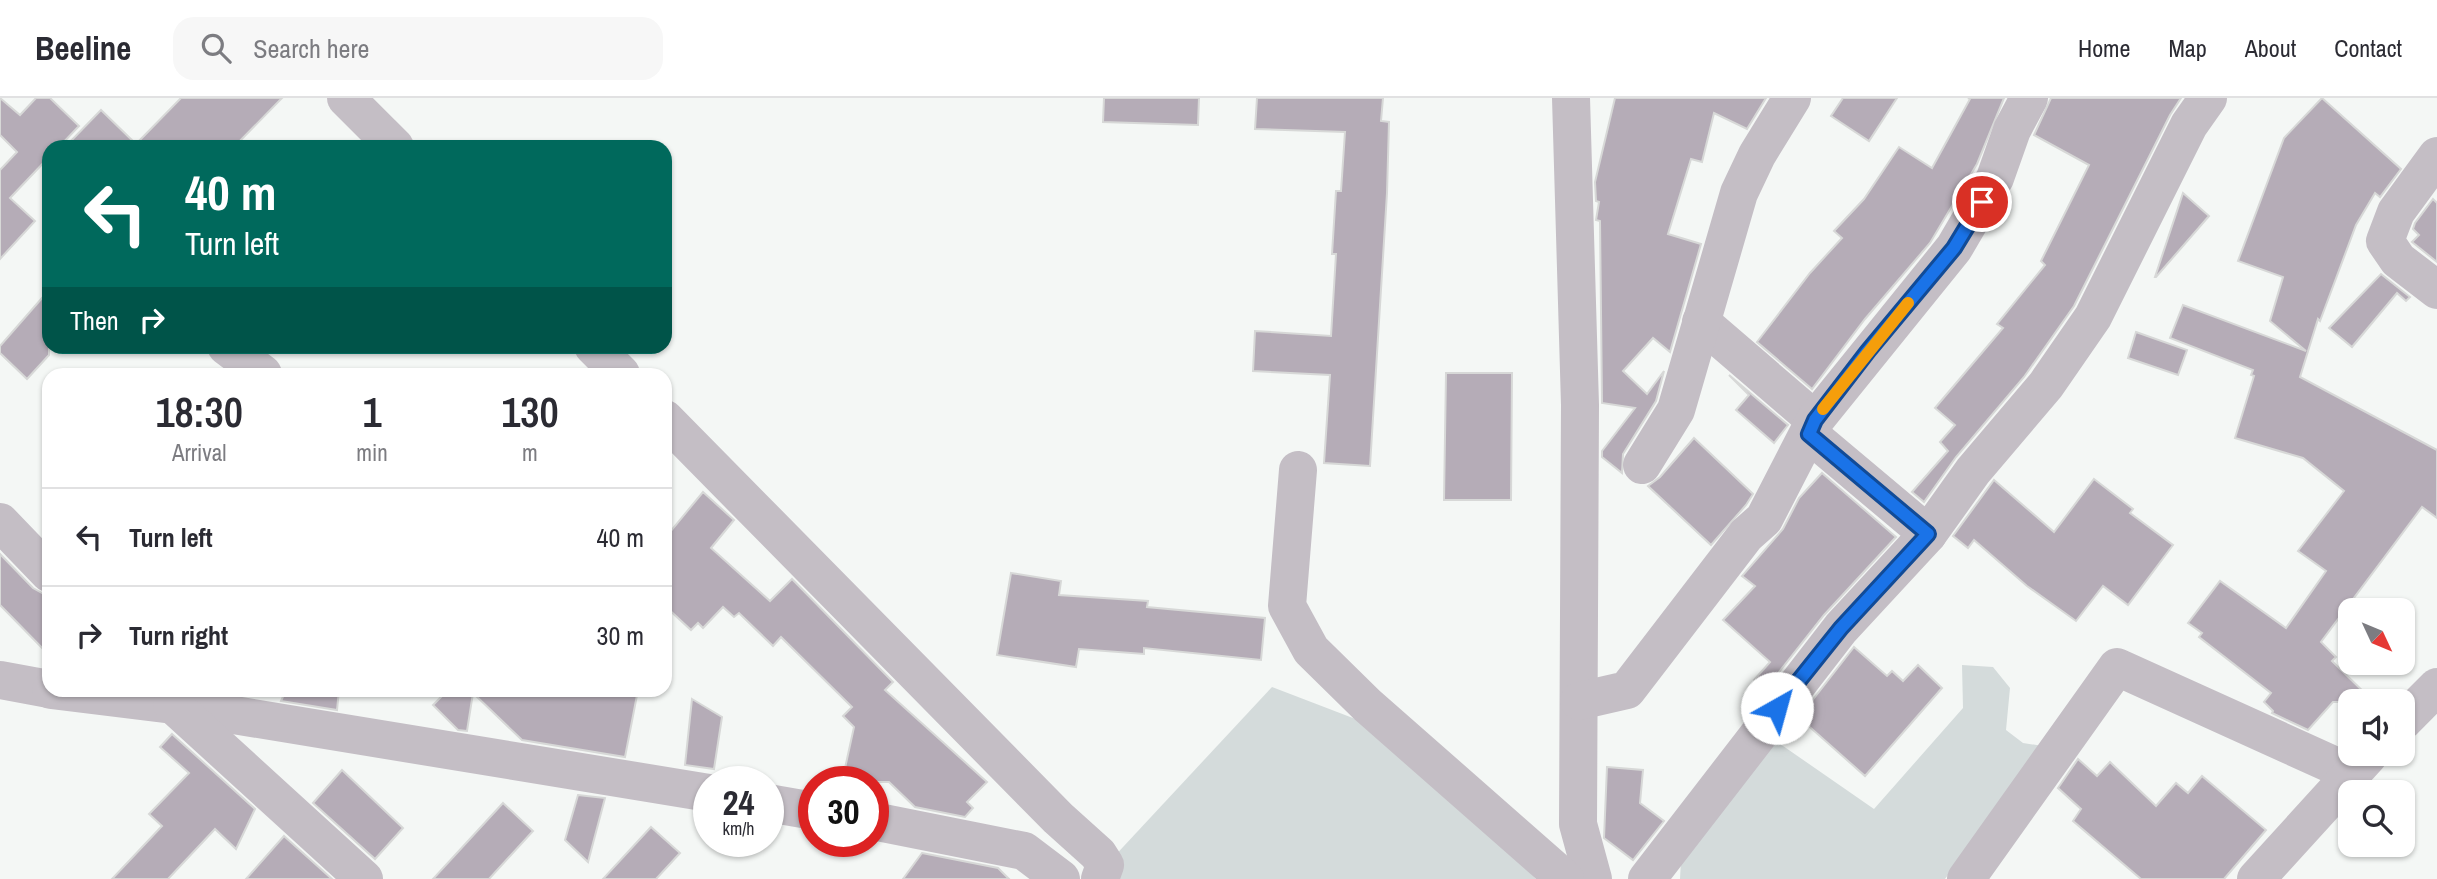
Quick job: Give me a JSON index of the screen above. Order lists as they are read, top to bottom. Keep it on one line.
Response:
{"north":"bottom right","page":{"header":"Beeline","search":"Search here","nav":["Home","Map","About","Contact"],"turn":["40 m","Turn left"],"then":"Then","eta":["18:30","Arrival","1","min","130","m"],"list":[{"name":"Turn left","value":"40 m"},{"name":"Turn right","value":"30 m"}],"speed":"24 km/h","limit":"30"}}
